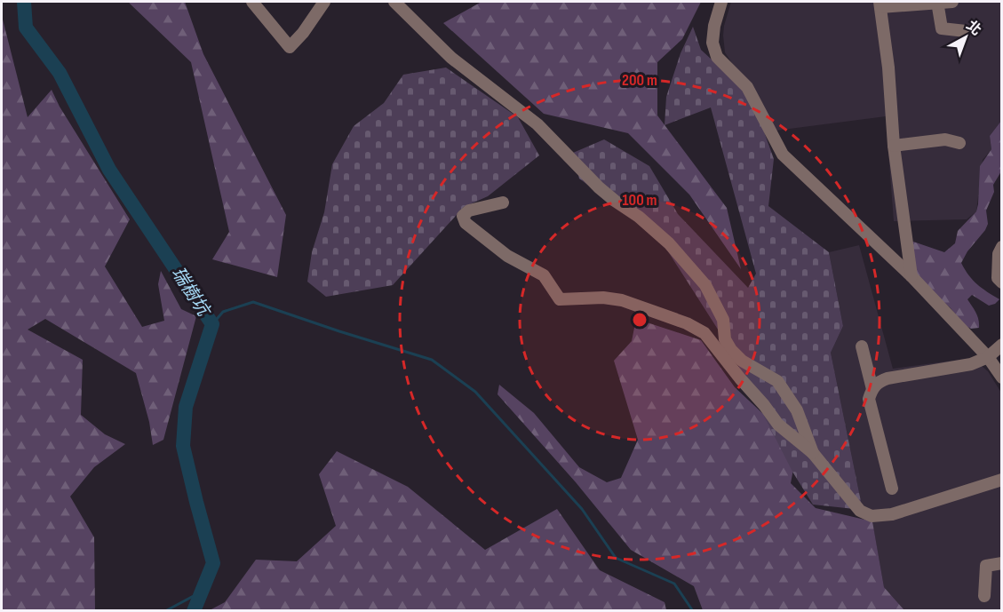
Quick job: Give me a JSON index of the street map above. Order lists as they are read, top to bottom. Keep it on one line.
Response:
{"water":["瑞樹坑"],"north":"top right","rings":["200 m","100 m"]}
